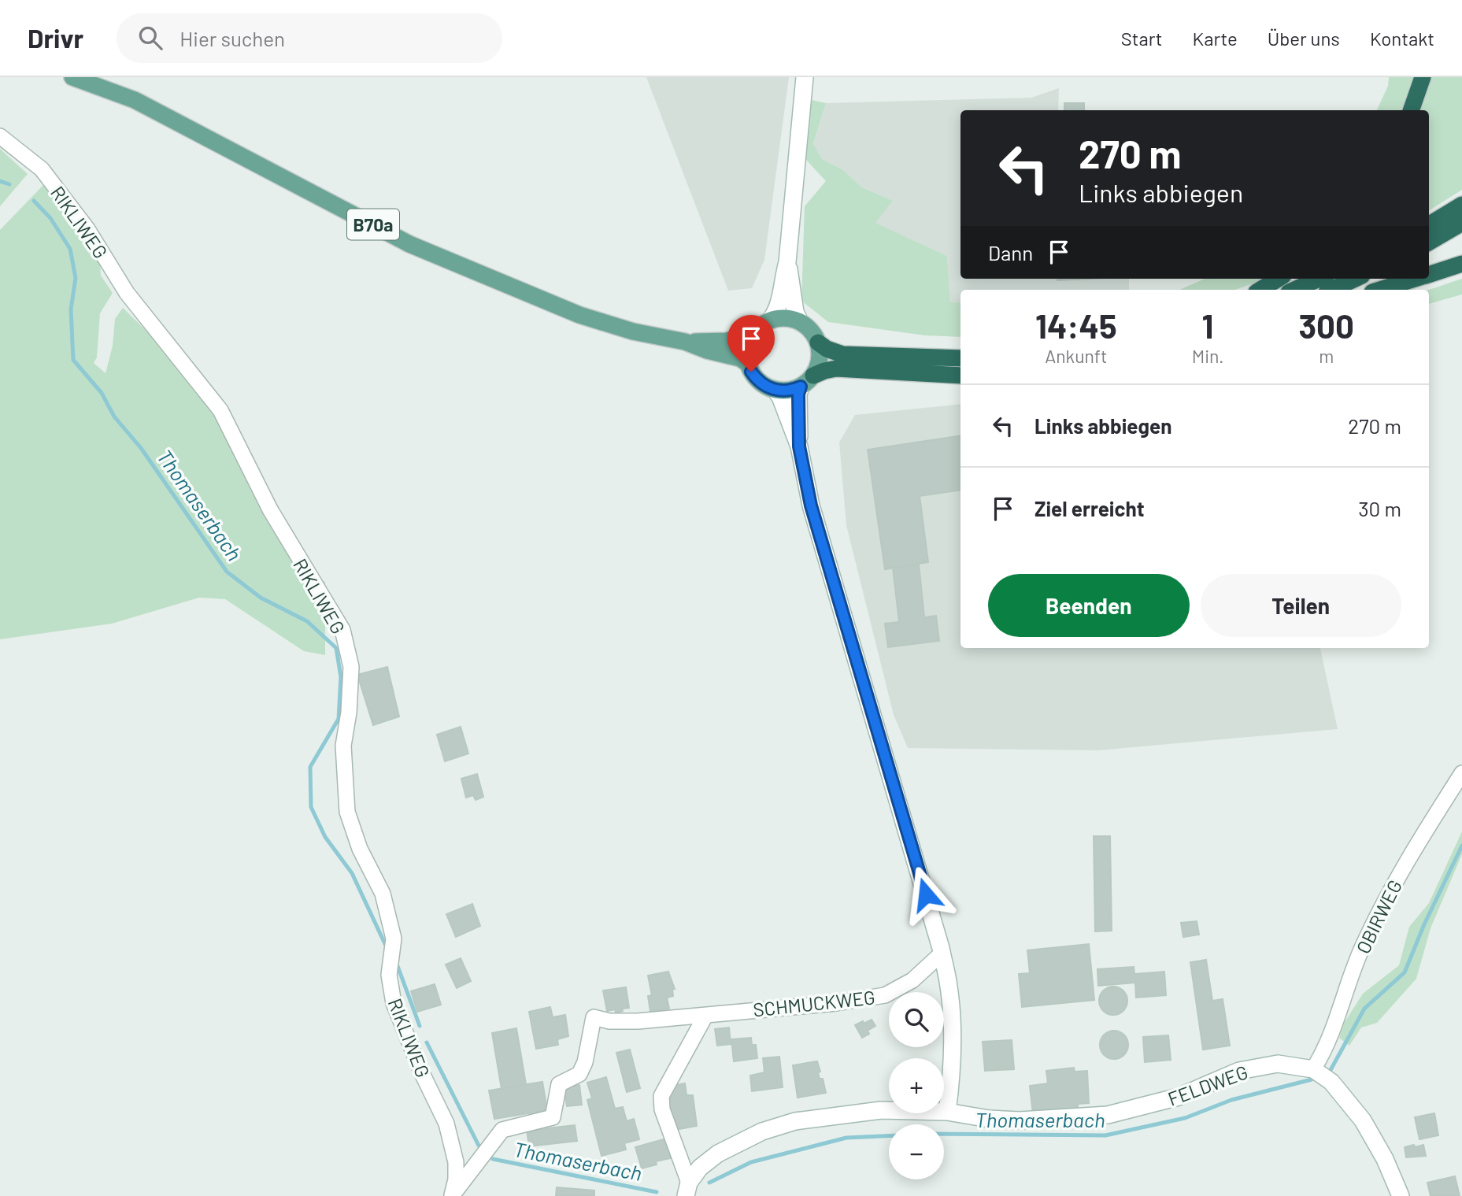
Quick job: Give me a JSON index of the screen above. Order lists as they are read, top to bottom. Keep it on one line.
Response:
{"streets":{"main road":["B70a","FELDWEG"],"street":["RIKLIWEG","OBIRWEG","SCHMUCKWEG"]},"crossings":[["RIKLIWEG","SCHMUCKWEG"],["OBIRWEG","FELDWEG"]],"water":["Thomaserbach"],"page":{"header":"Drivr","search":"Hier suchen","nav":["Start","Karte","Über uns","Kontakt"],"turn":["270 m","Links abbiegen"],"then":"Dann","eta":["14:45","Ankunft","1","Min.","300","m"],"list":[{"name":"Links abbiegen","value":"270 m"},{"name":"Ziel erreicht","value":"30 m"}],"buttons":["Beenden","Teilen"],"map_buttons":["+","−"]}}
